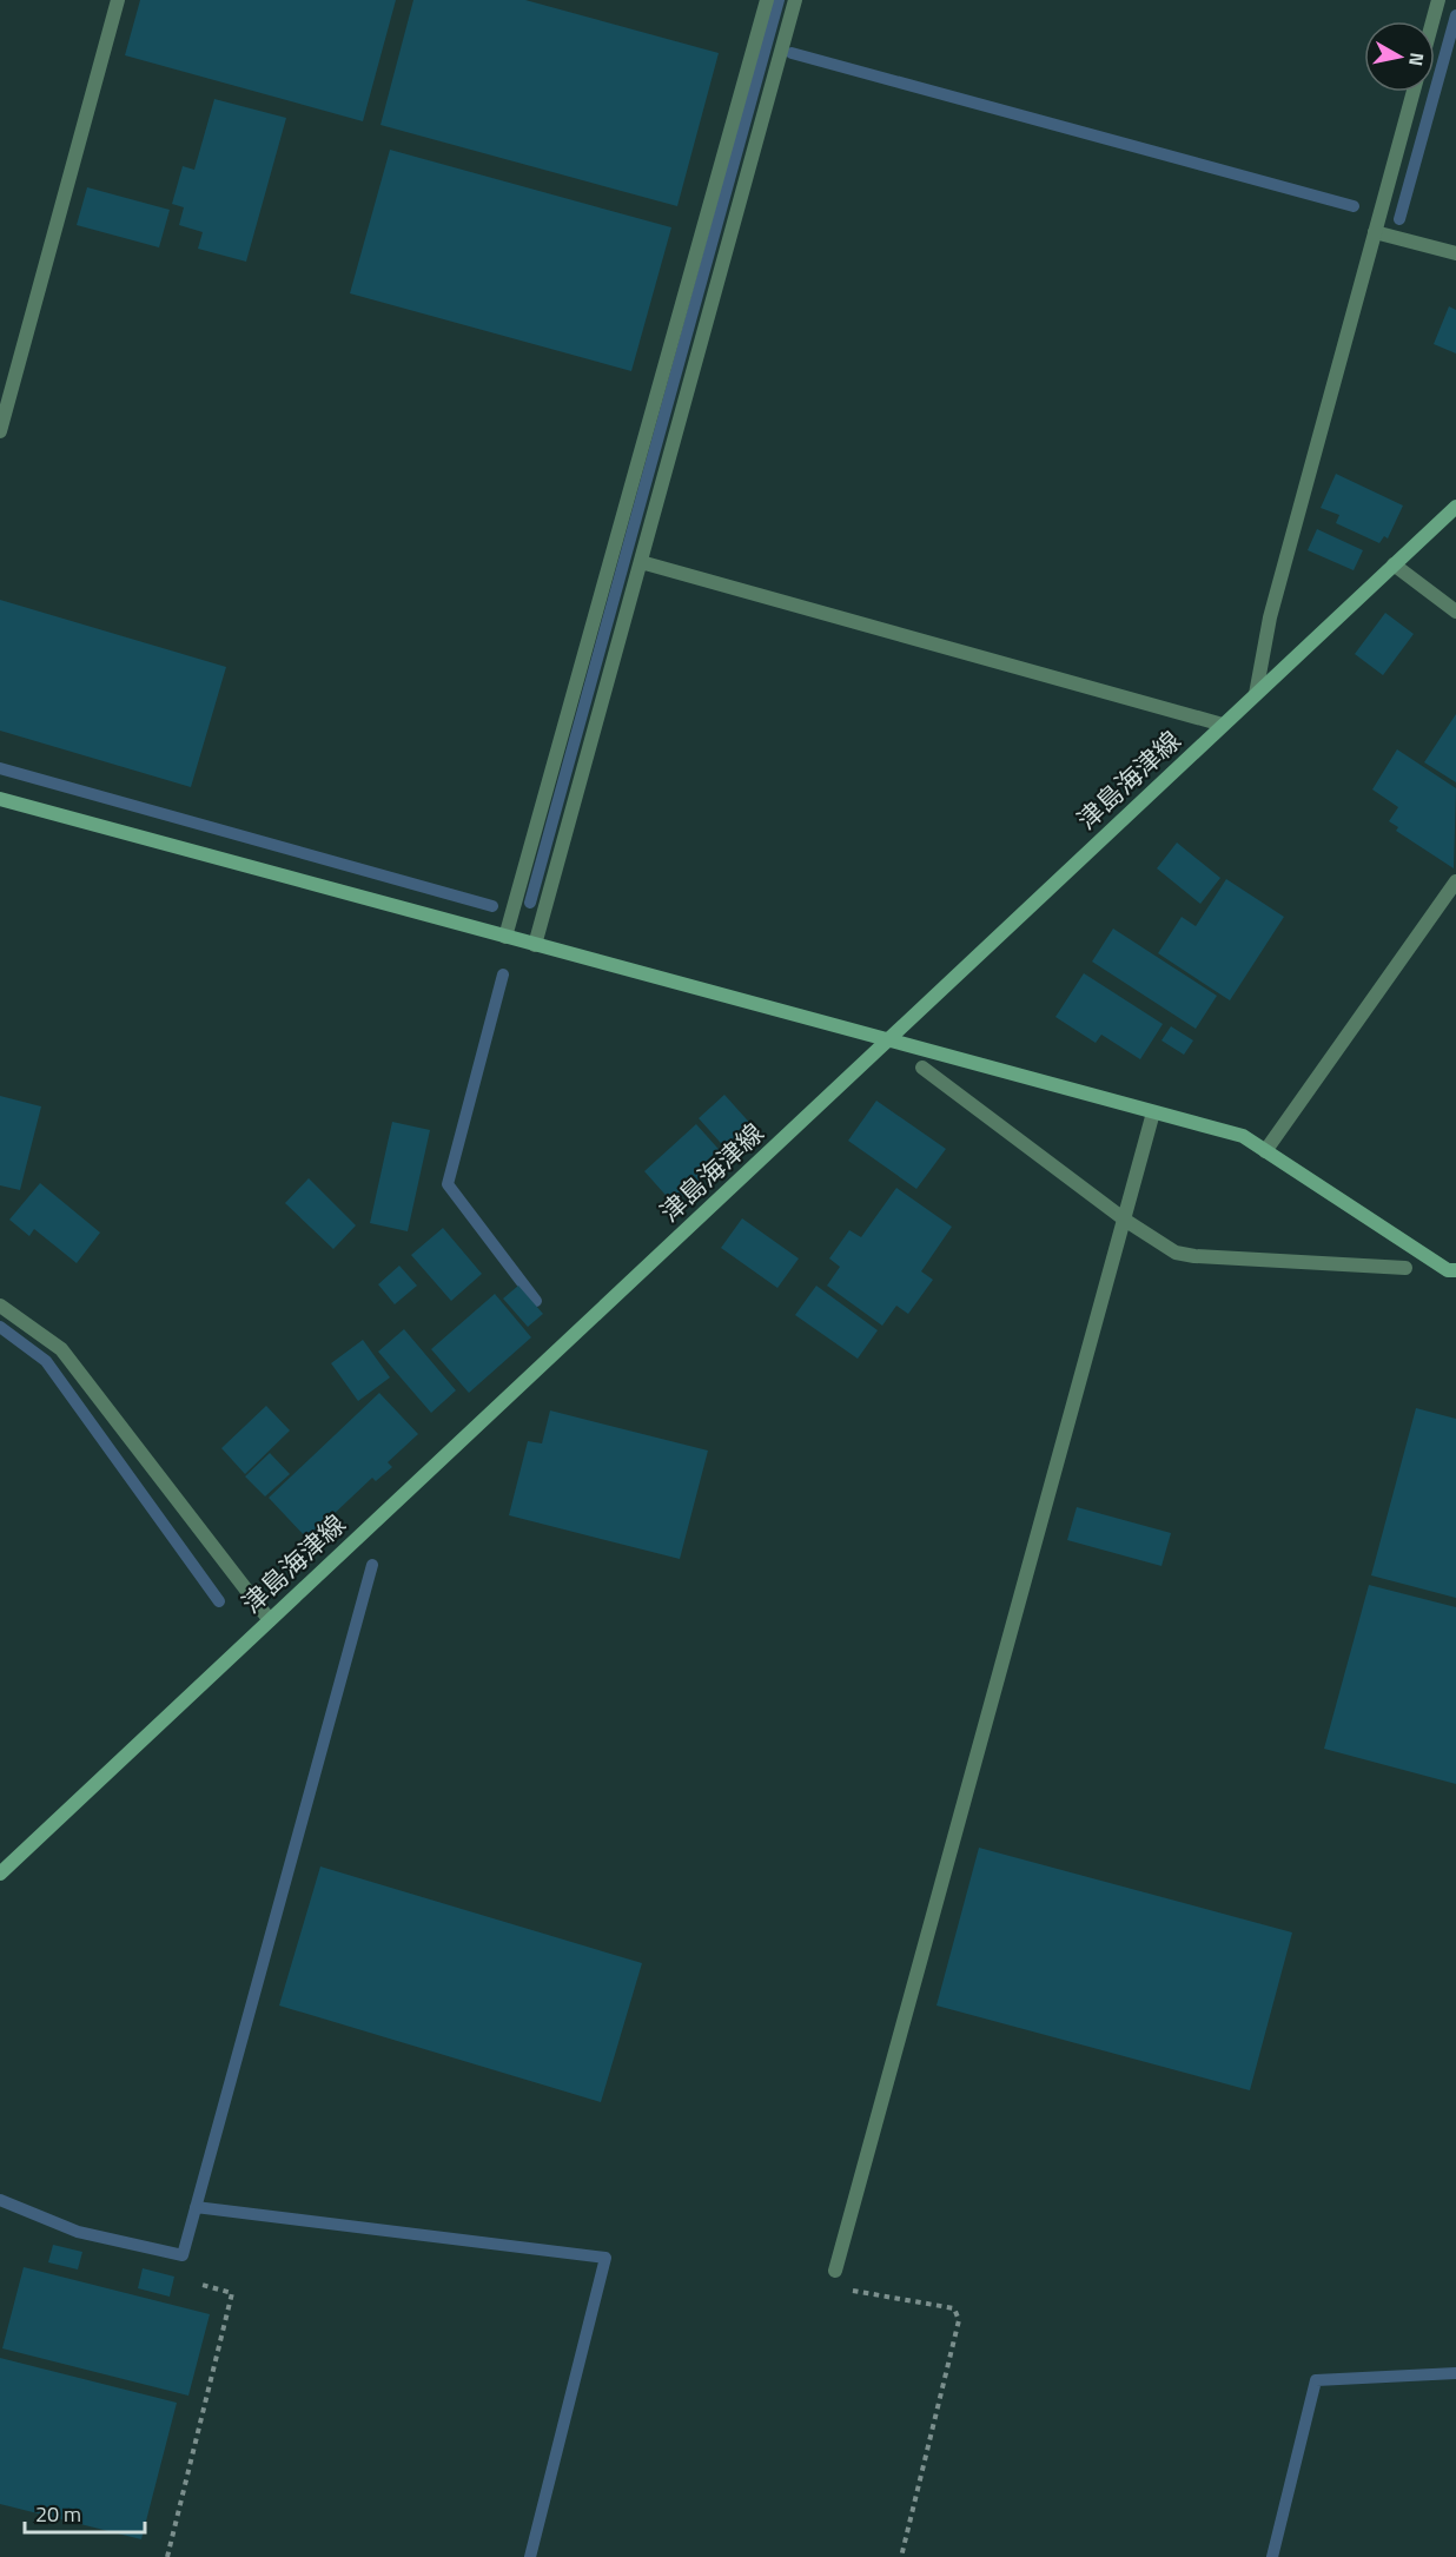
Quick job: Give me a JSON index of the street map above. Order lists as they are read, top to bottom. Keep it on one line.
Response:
{"streets":{"main road":["津島海津線"]},"scale_bar":"20 m","north":"right"}
